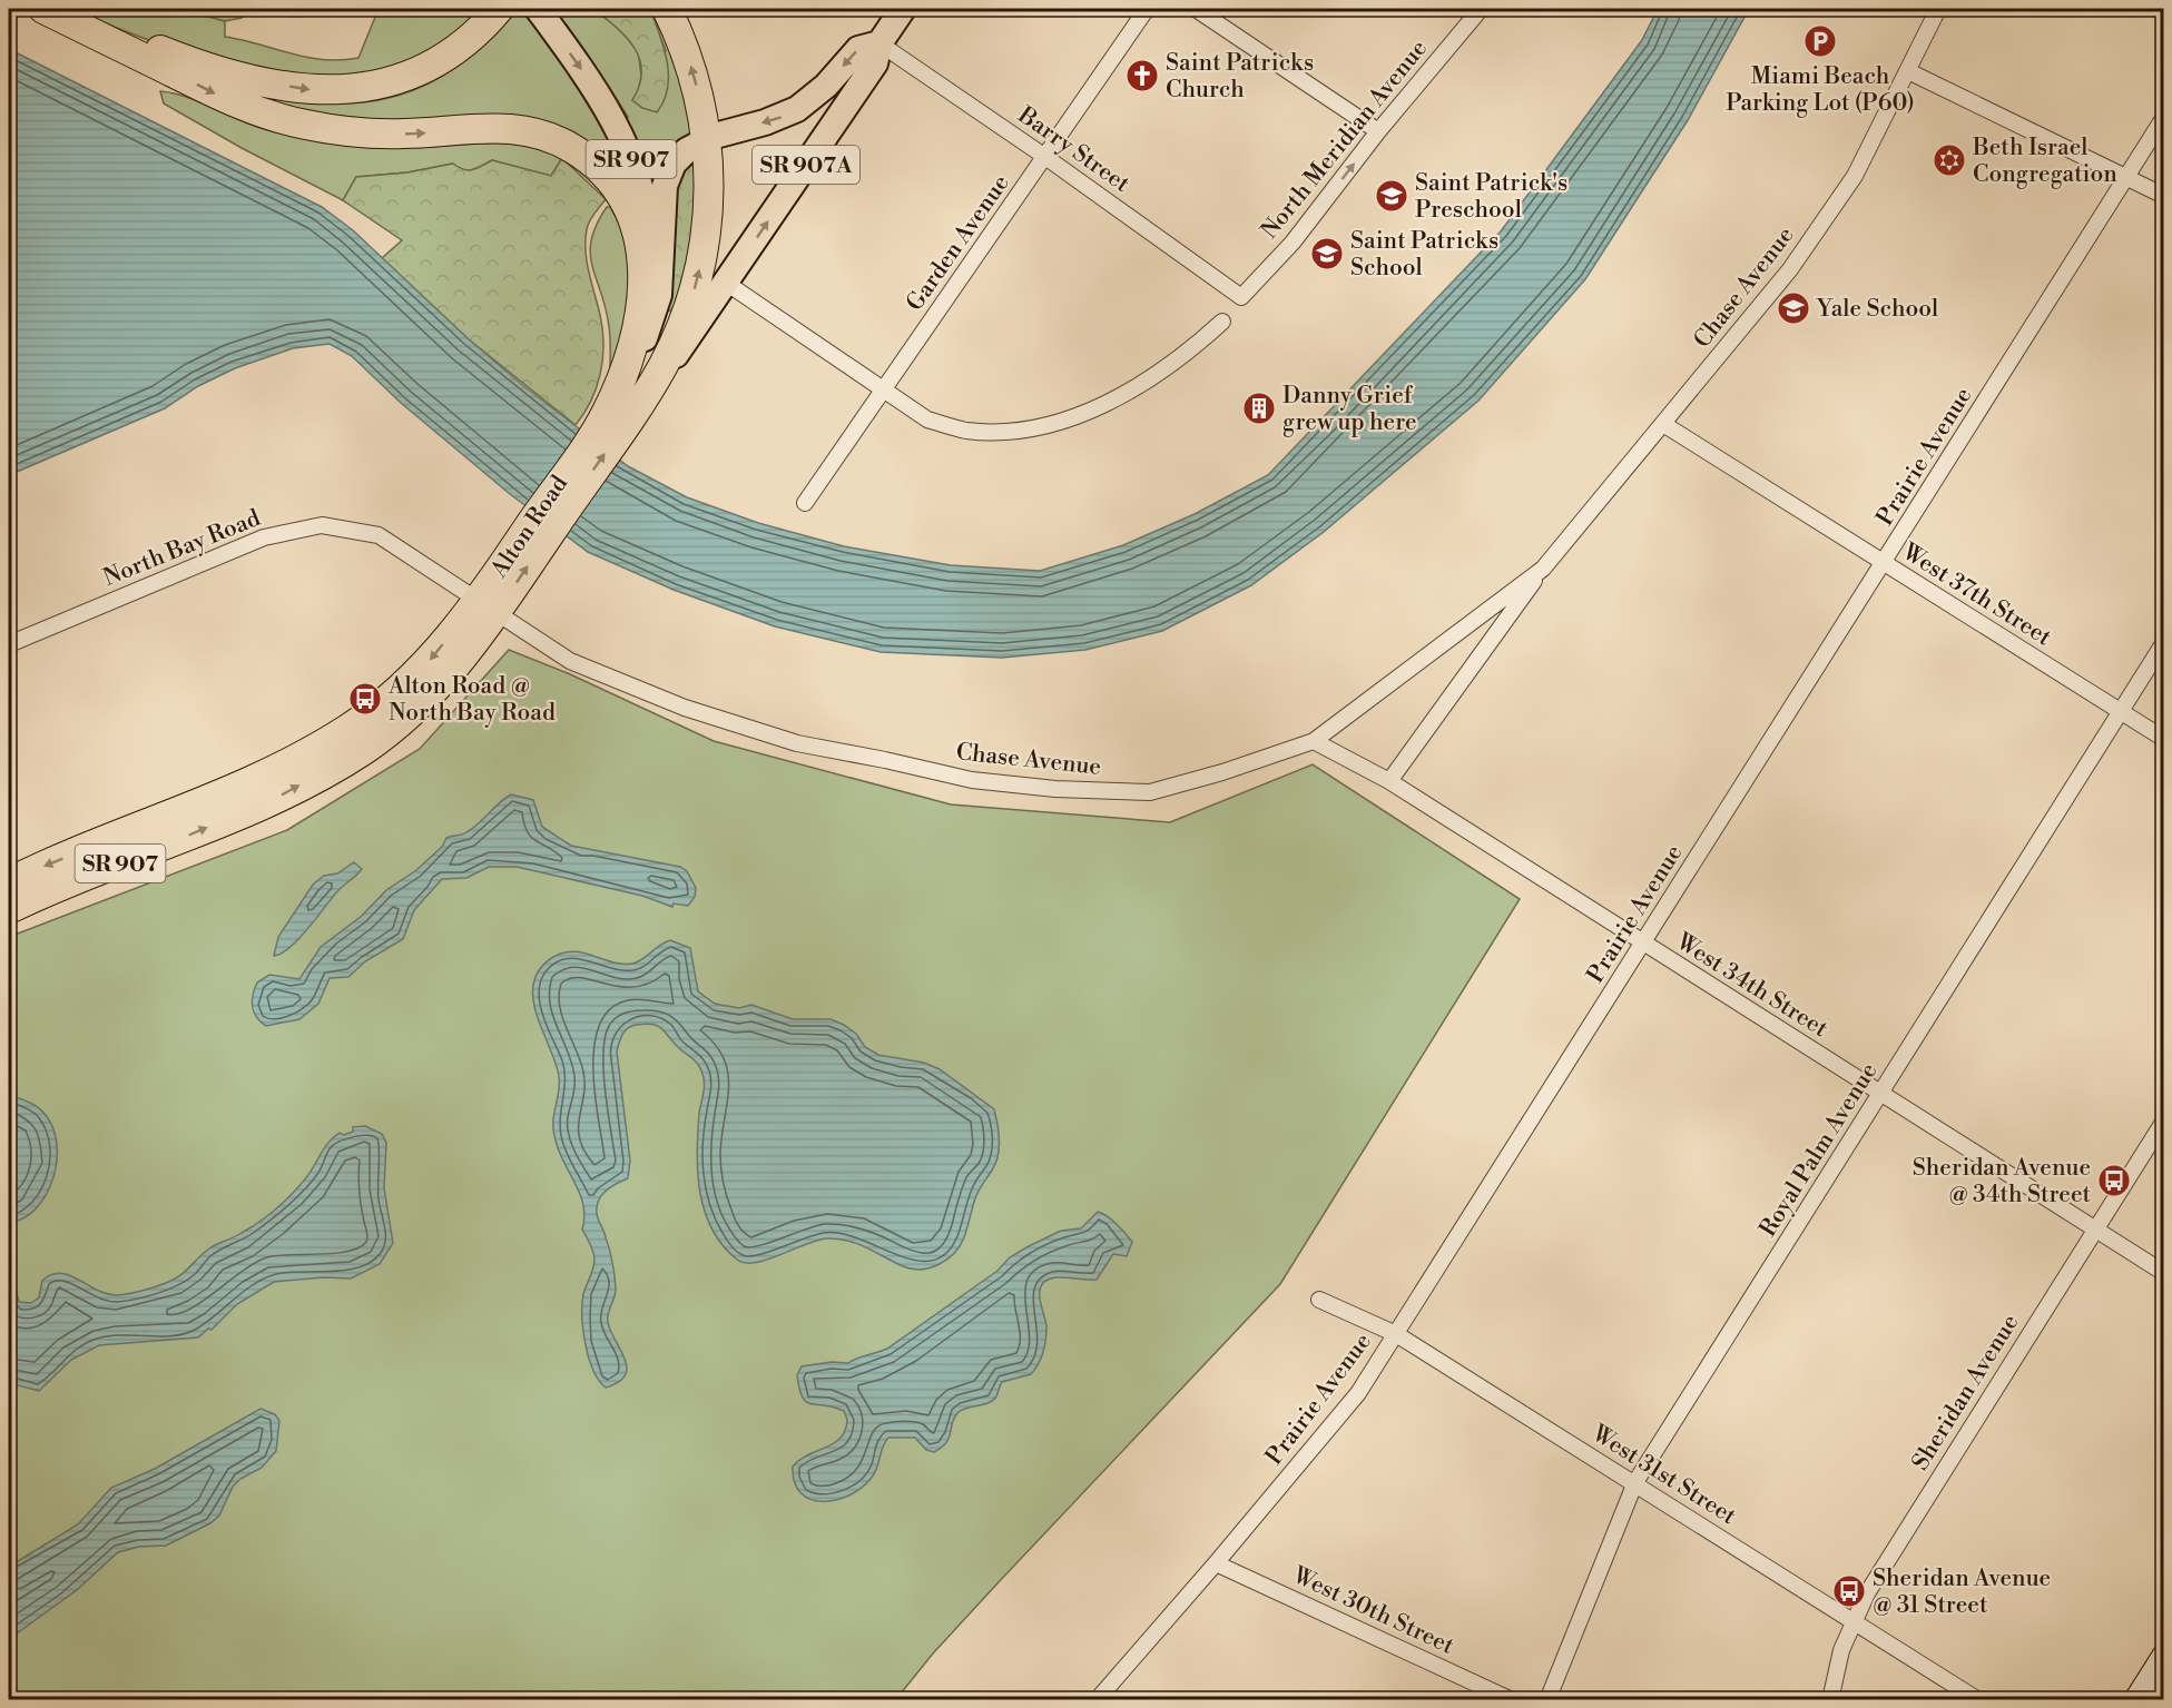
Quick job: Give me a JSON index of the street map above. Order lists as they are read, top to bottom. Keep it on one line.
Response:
{"streets":{"highway":["SR 907","Alton Road"],"main road":["SR 907A"],"street":["North Meridian Avenue","Barry Street","Garden Avenue","Chase Avenue","Prairie Avenue","North Bay Road","West 37th Street","West 34th Street","Royal Palm Avenue","Sheridan Avenue","West 31st Street","West 30th Street"]},"crossings":[["North Meridian Avenue","Barry Street"],["Barry Street","Garden Avenue"],["Barry Street","Alton Road"],["SR 907","Alton Road"],["Chase Avenue","Alton Road"],["Chase Avenue","North Bay Road"],["Chase Avenue","West 37th Street"],["Chase Avenue","West 34th Street"],["Prairie Avenue","West 37th Street"],["Prairie Avenue","West 34th Street"],["Prairie Avenue","West 31st Street"],["Prairie Avenue","West 30th Street"],["Alton Road","North Bay Road"],["West 37th Street","Royal Palm Avenue"],["West 34th Street","Royal Palm Avenue"],["West 34th Street","Sheridan Avenue"],["Royal Palm Avenue","West 31st Street"],["Sheridan Avenue","West 31st Street"]],"one_way":["North Meridian Avenue"],"places":{"parking":["Miami Beach Parking Lot (P60)"],"church":["Saint Patricks Church"],"synagogue":["Beth Israel Congregation"],"school or university":["Saint Patrick's Preschool","Saint Patricks School","Yale School"],"building":["Danny Grief grew up here"],"bus stop":["Alton Road @ North Bay Road","Sheridan Avenue @ 34th Street","Sheridan Avenue @ 31 Street"]}}
